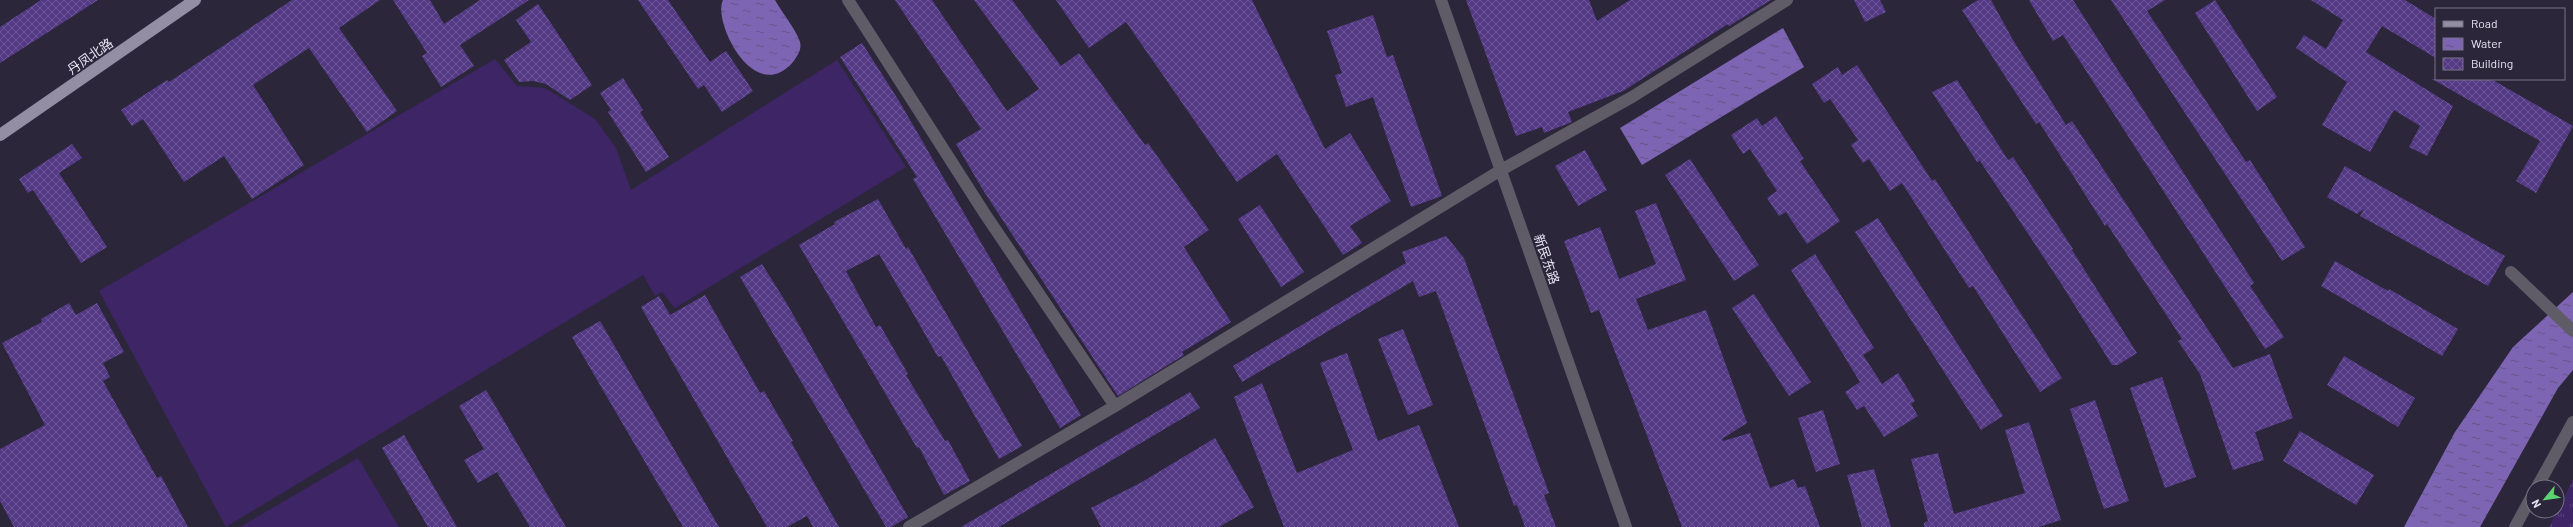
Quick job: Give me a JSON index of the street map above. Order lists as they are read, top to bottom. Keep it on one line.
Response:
{"streets":{"main road":["丹凤北路"],"street":["新民东路"]},"legend":["Road","Water","Building"],"north":"bottom left"}
